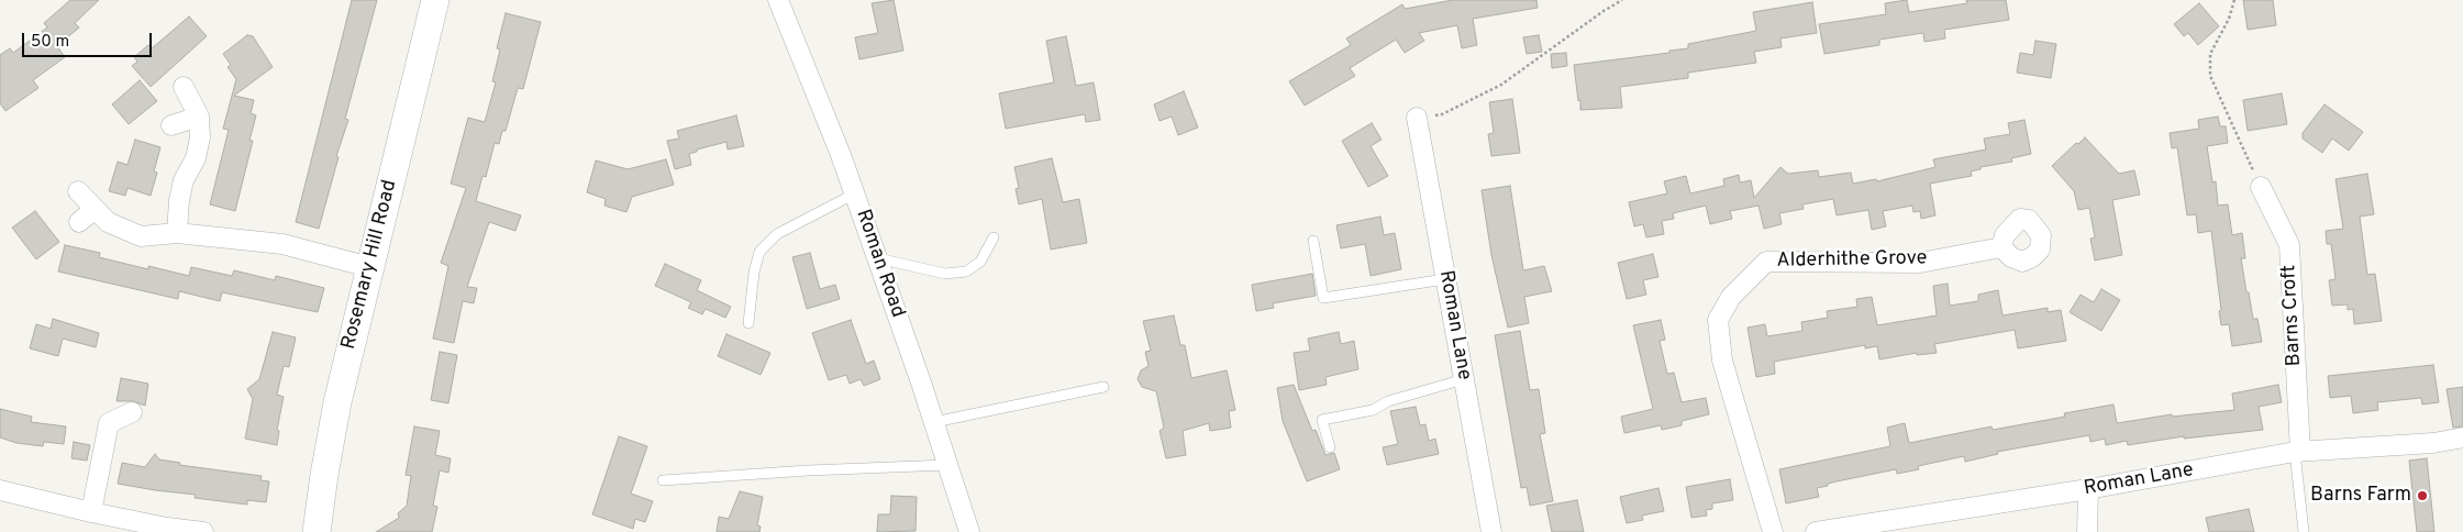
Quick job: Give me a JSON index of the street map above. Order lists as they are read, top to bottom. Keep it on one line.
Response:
{"streets":{"main road":["Rosemary Hill Road"],"street":["Alderhithe Grove","Roman Road","Barns Croft","Roman Lane"]},"crossings":[["Barns Croft","Roman Lane"]],"places":["Barns Farm"],"scale_bar":"50 m"}
